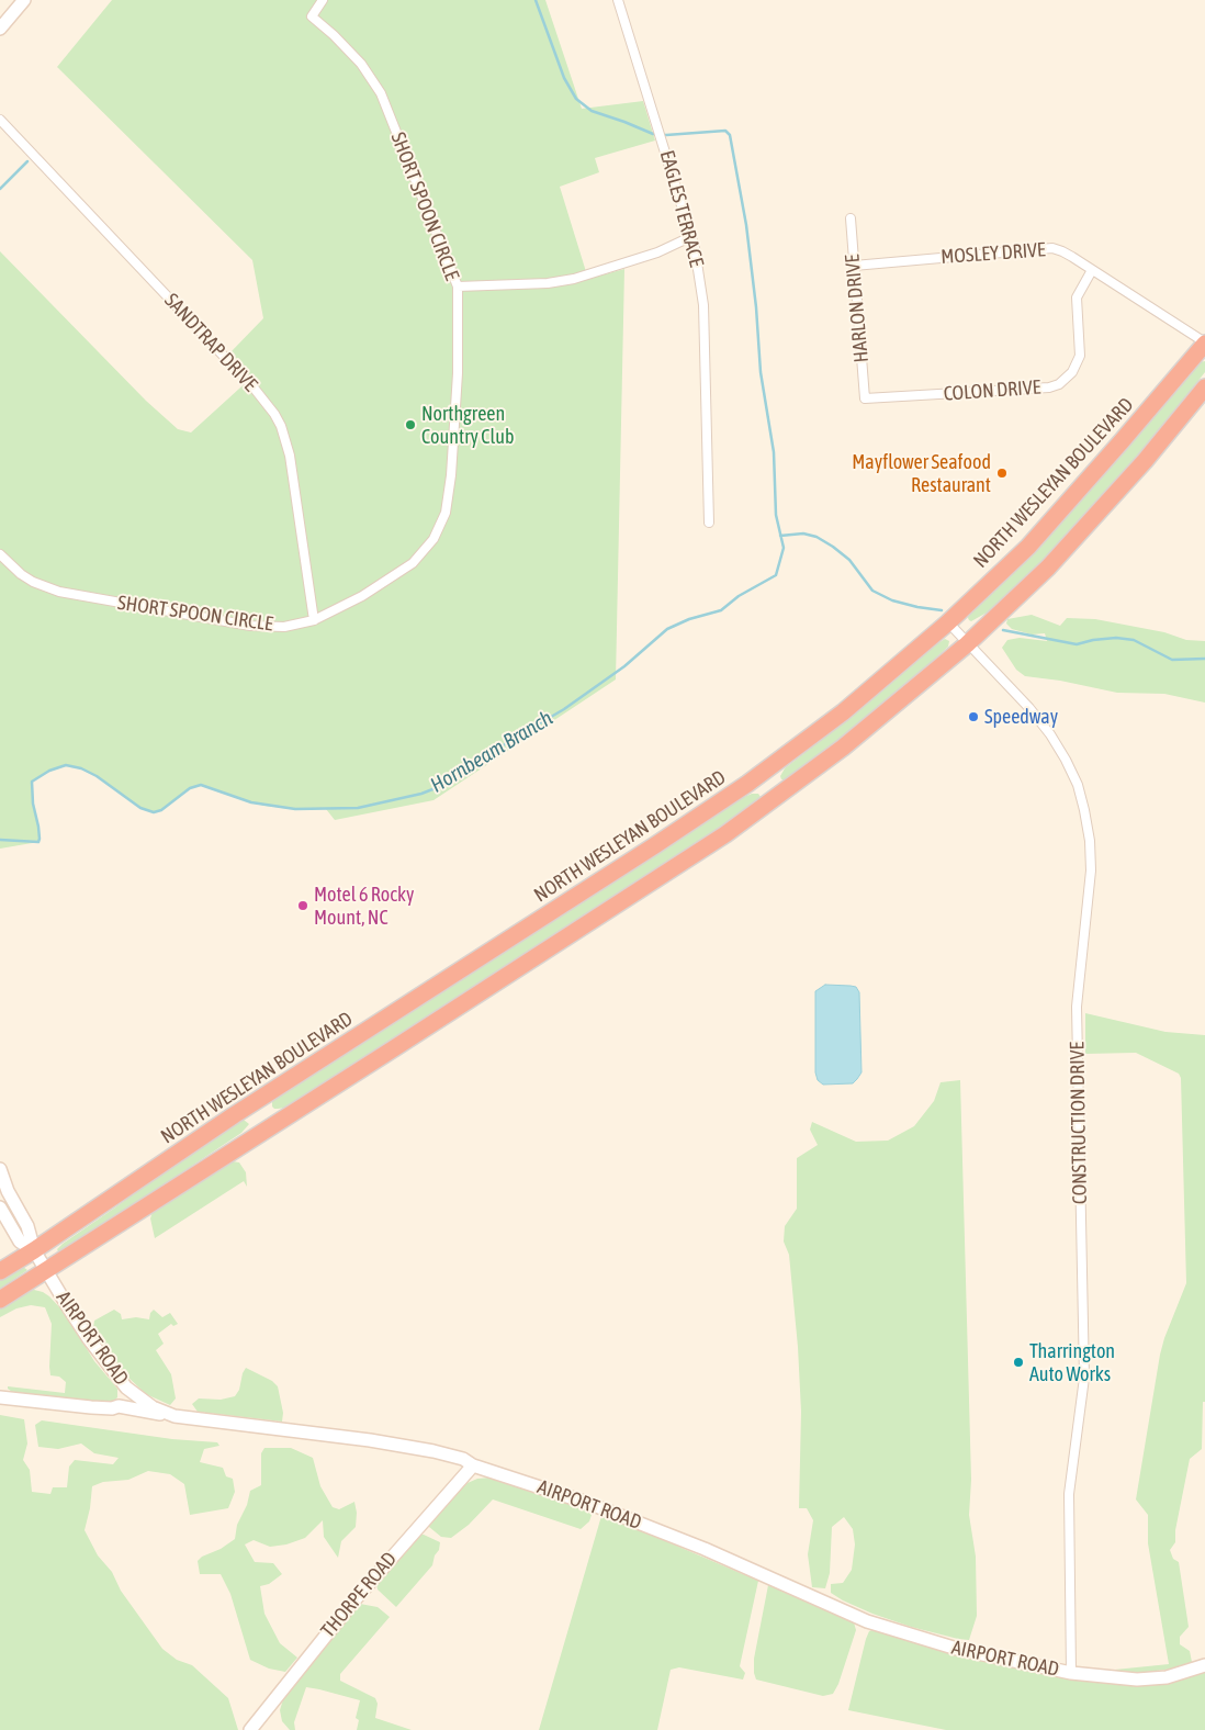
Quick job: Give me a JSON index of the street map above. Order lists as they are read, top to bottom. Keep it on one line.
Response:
{"streets":{"highway":["NORTH WESLEYAN BOULEVARD"],"main road":["AIRPORT ROAD","THORPE ROAD"],"street":["SHORT SPOON CIRCLE","EAGLES TERRACE","MOSLEY DRIVE","HARLON DRIVE","SANDTRAP DRIVE","COLON DRIVE","CONSTRUCTION DRIVE"]},"crossings":[["SHORT SPOON CIRCLE","SANDTRAP DRIVE"],["MOSLEY DRIVE","HARLON DRIVE"],["MOSLEY DRIVE","COLON DRIVE"],["MOSLEY DRIVE","NORTH WESLEYAN BOULEVARD"],["HARLON DRIVE","COLON DRIVE"],["NORTH WESLEYAN BOULEVARD","CONSTRUCTION DRIVE"],["NORTH WESLEYAN BOULEVARD","AIRPORT ROAD"],["CONSTRUCTION DRIVE","AIRPORT ROAD"],["AIRPORT ROAD","THORPE ROAD"]],"water":["Hornbeam Branch"],"places":["Northgreen Country Club","Mayflower Seafood Restaurant","Speedway","Motel 6 Rocky Mount, NC","Tharrington Auto Works"]}
